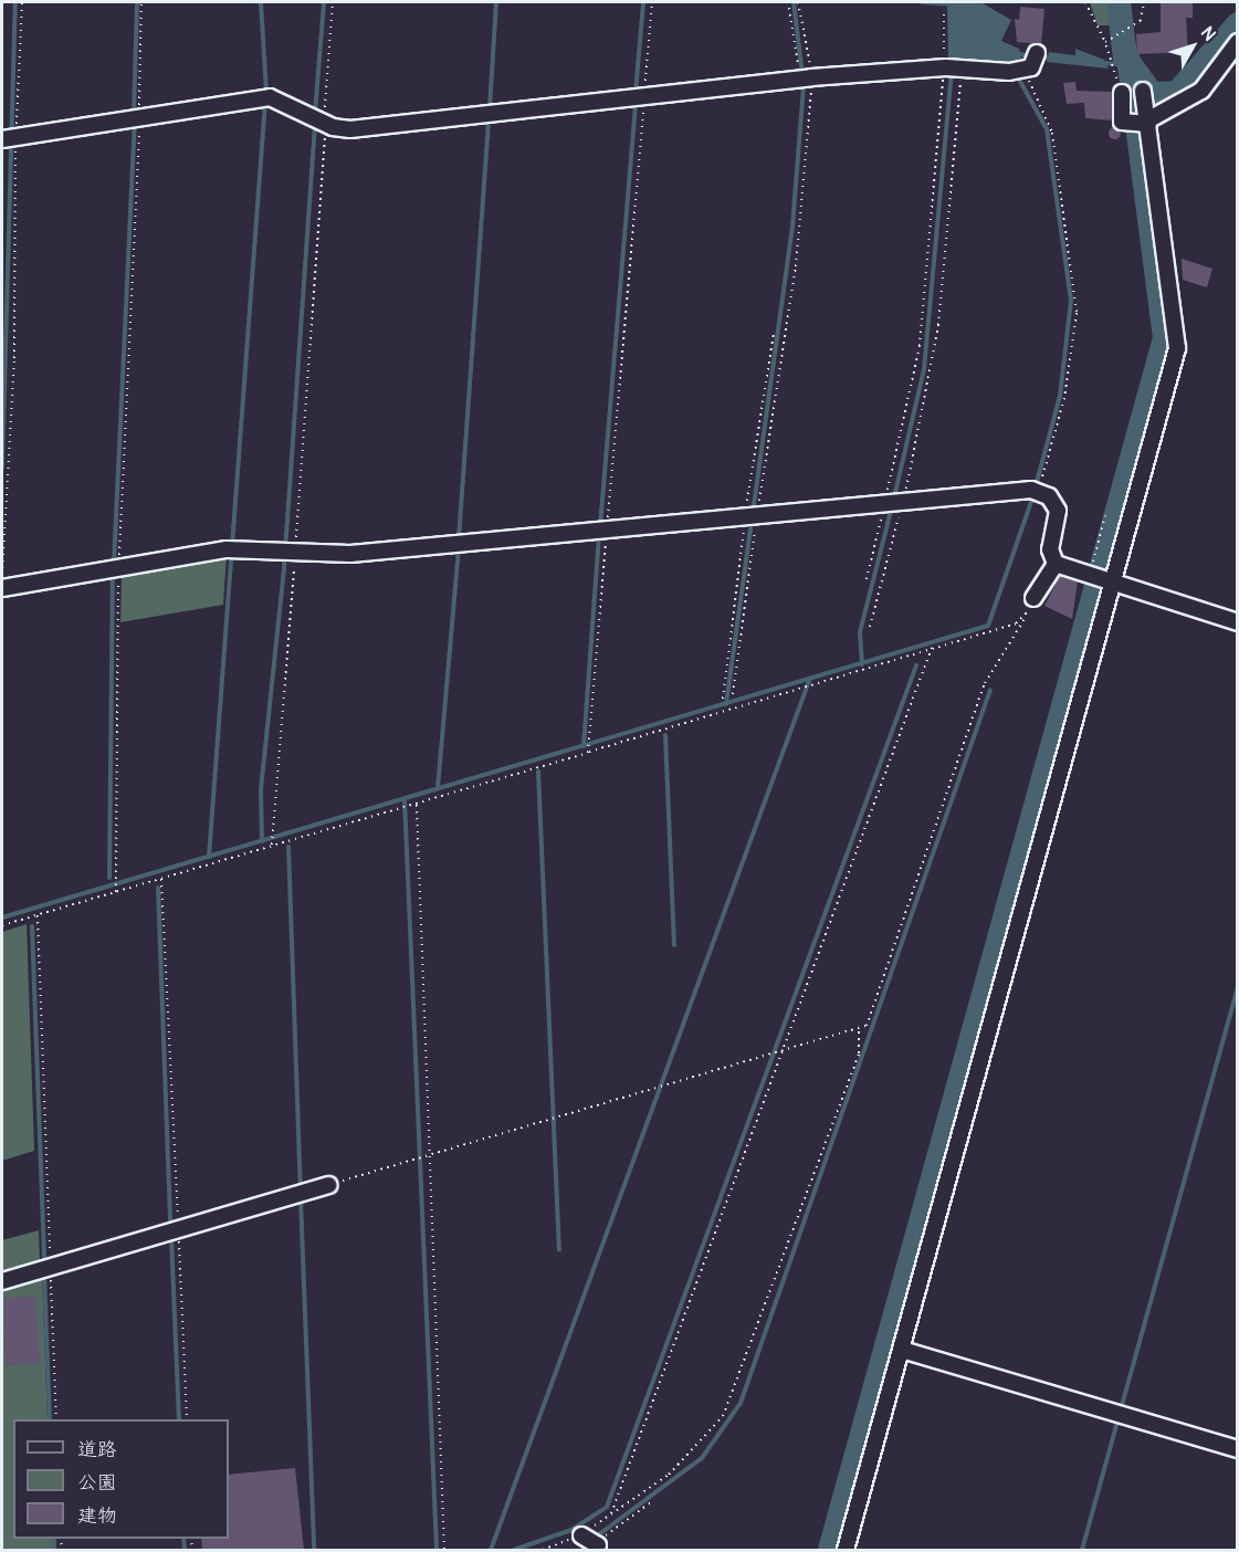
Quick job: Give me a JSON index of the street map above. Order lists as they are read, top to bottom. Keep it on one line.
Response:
{"legend":["道路","公園","建物"],"north":"top right"}
